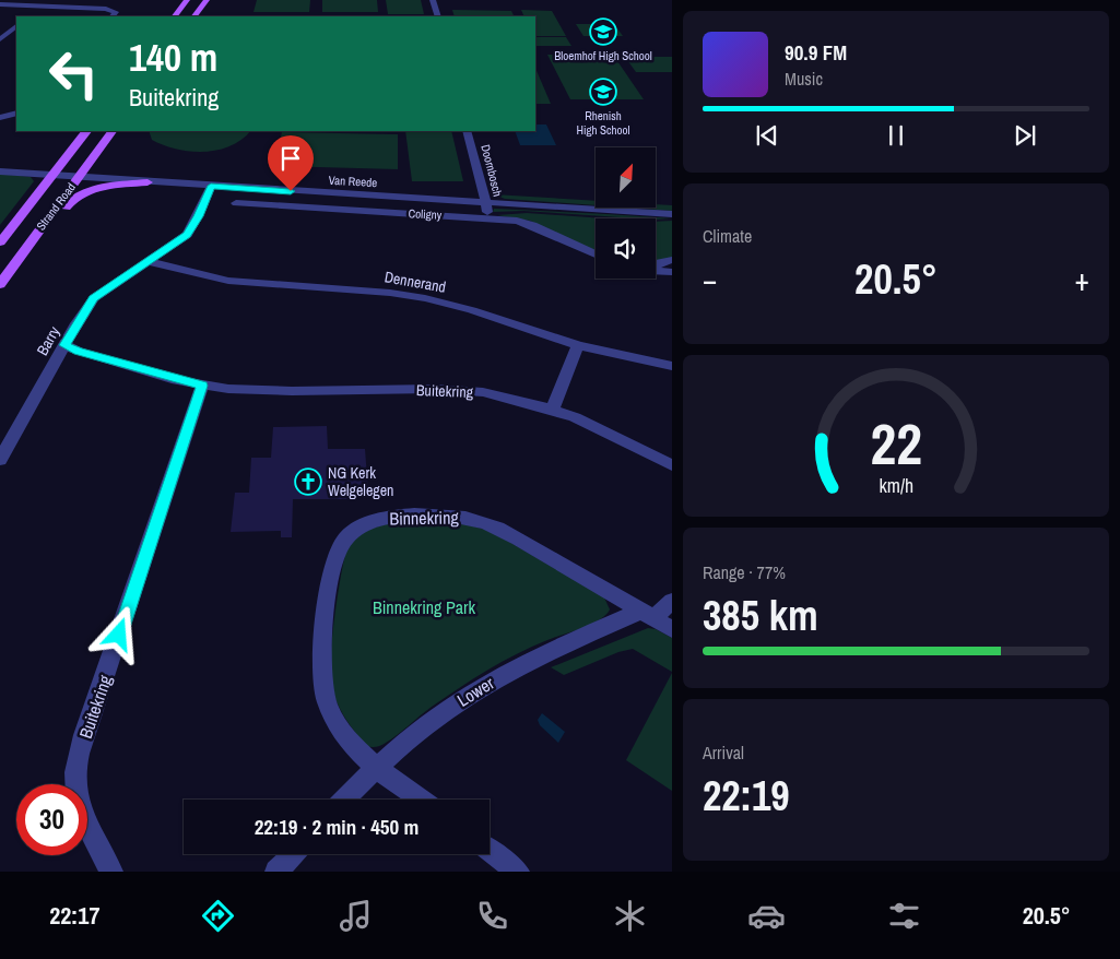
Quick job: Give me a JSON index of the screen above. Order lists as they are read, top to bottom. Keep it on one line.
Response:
{"streets":{"main road":["Strand Road"],"street":["Doornbosch","Van Reede","Coligny","Dennerand","Barry","Buitekring","Binnekring","Lower"]},"crossings":[["Doornbosch","Van Reede"],["Doornbosch","Coligny"],["Van Reede","Strand Road"],["Van Reede","Barry"],["Dennerand","Barry"],["Barry","Buitekring"],["Binnekring","Lower"]],"parks":["Binnekring Park"],"places":{"school or university":["Bloemhof High School","Rhenish High School"],"church":["NG Kerk Welgelegen"]},"north":"top right","page":{"turn":["140 m","Buitekring"],"song":["90.9 FM","Music"],"tile":["Climate",["Range · 77%","385 km"],["Arrival","22:19"]],"heat":["−","20.5°","+"],"limit":"30","trip":"22:19 · 2 min · 450 m","tabs":["22:17","20.5°"],"gauge":["22","km/h"]}}
